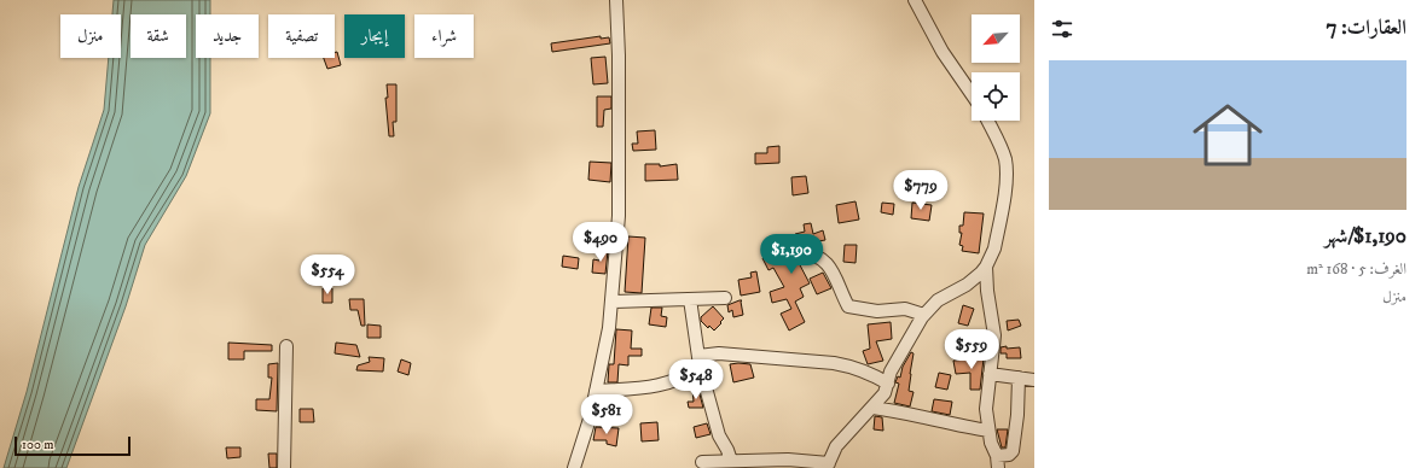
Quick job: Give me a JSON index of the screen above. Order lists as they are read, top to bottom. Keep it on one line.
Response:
{"scale_bar":"100 m","north":"bottom left","page":{"heading":"العقارات: 7","chip":["شراء","إيجار","تصفية","جديد","شقة","منزل"],"list":[{"name":"$1,190/شهر","note":"الغرف: 5 · 168 m² · منزل"}],"price":["$779","$490","$1,190","$554","$559","$548","$581"],"scale":"100 m"}}
